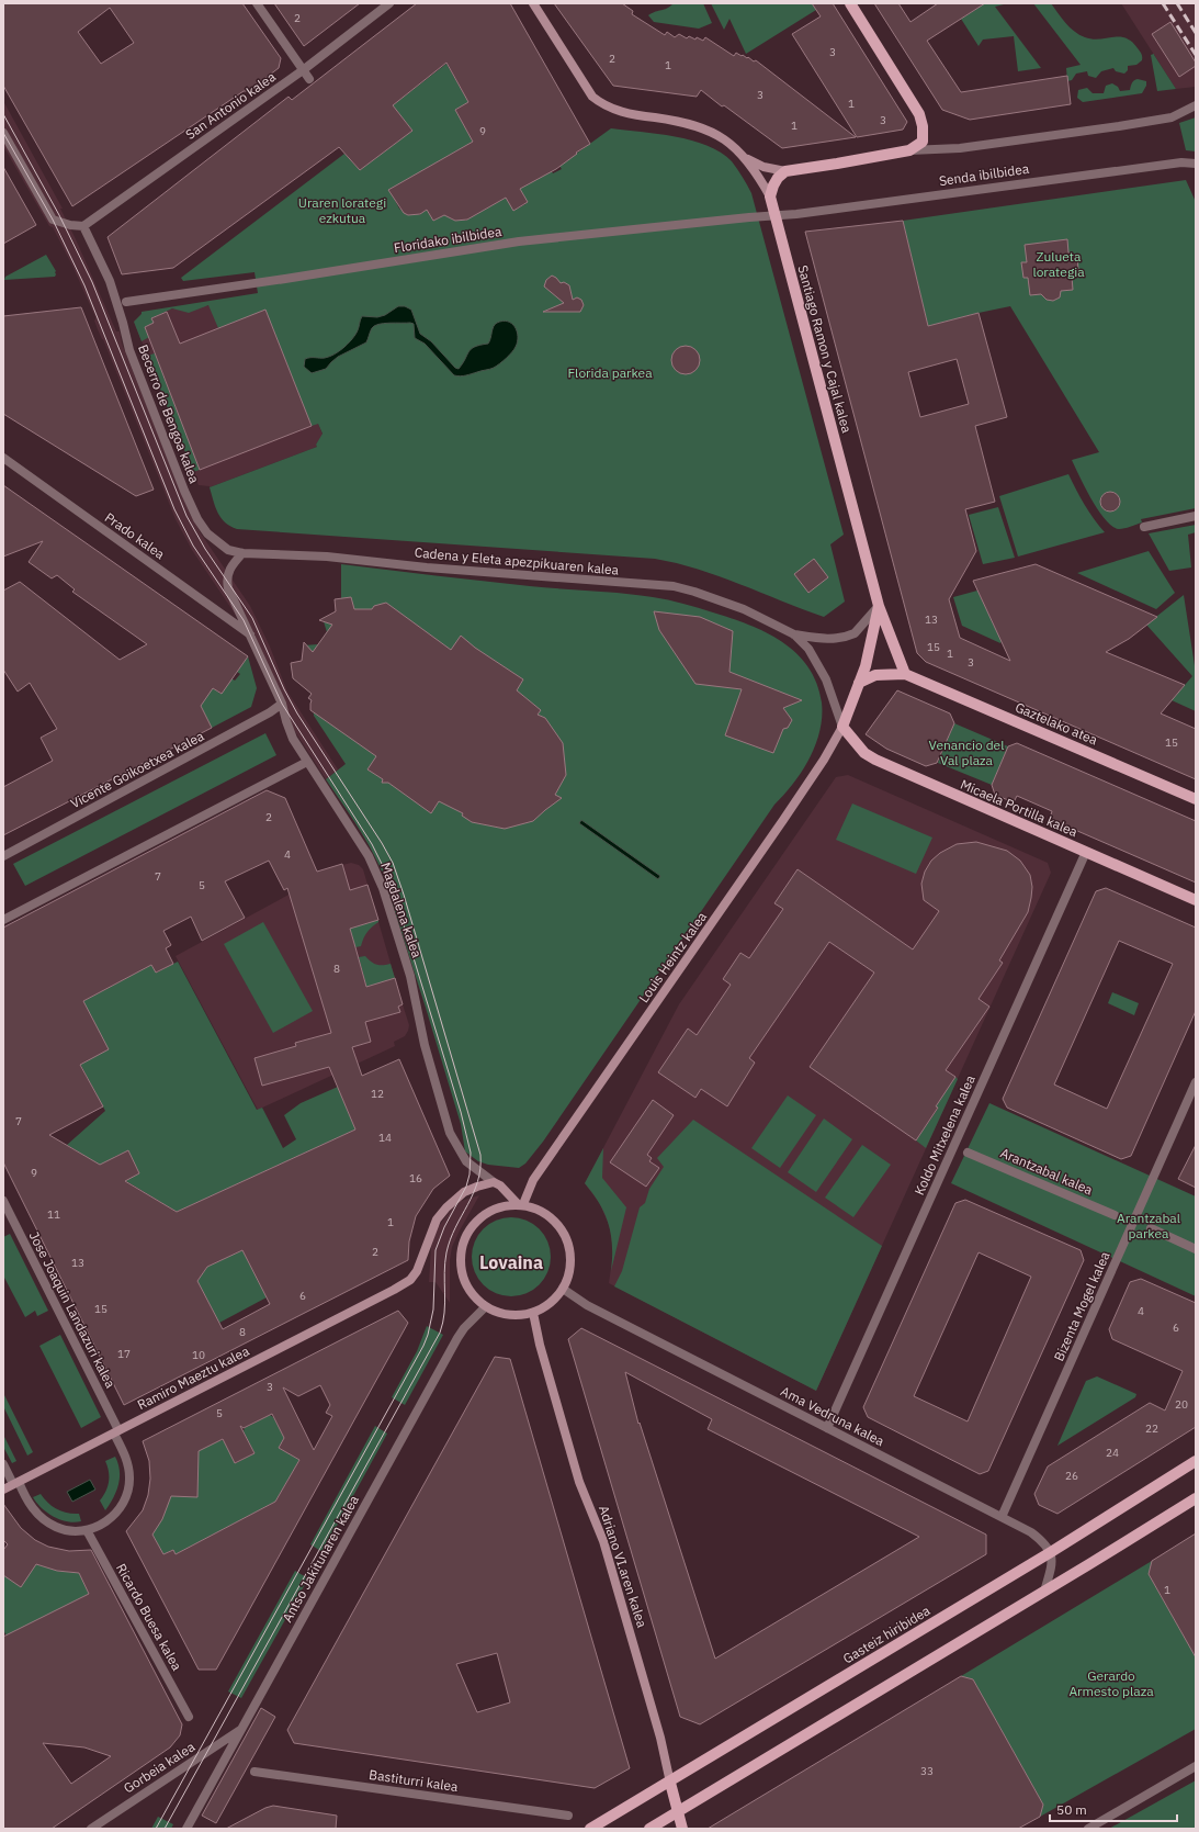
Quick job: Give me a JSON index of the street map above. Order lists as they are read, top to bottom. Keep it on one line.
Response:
{"streets":{"main road":["Santiago Ramon y Cajal kalea","Gaztelako atea","Micaela Portilla kalea","Magdalena kalea","Louis Heintz kalea","Ramiro Maeztu kalea","Adriano VI.aren kalea","Gasteiz hiribidea"],"street":["San Antonio kalea","Senda ibilbidea","Floridako ibilbidea","Becerro de Bengoa kalea","Prado kalea","Cadena y Eleta apezpikuaren kalea","Vicente Goikoetxea kalea","Koldo Mitxelena kalea","Arantzabal kalea","Bizenta Mogel kalea","Jose Joaquin Landazuri kalea","Ama Vedruna kalea","Antso Jakitunaren kalea","Ricardo Buesa kalea","Gorbeia kalea","Bastiturri kalea"]},"crossings":[["San Antonio kalea","Becerro de Bengoa kalea"],["Senda ibilbidea","Floridako ibilbidea"],["Senda ibilbidea","Santiago Ramon y Cajal kalea"],["Floridako ibilbidea","Santiago Ramon y Cajal kalea"],["Santiago Ramon y Cajal kalea","Cadena y Eleta apezpikuaren kalea"],["Santiago Ramon y Cajal kalea","Gaztelako atea"],["Santiago Ramon y Cajal kalea","Micaela Portilla kalea"],["Santiago Ramon y Cajal kalea","Louis Heintz kalea"],["Becerro de Bengoa kalea","Cadena y Eleta apezpikuaren kalea"],["Prado kalea","Magdalena kalea"],["Cadena y Eleta apezpikuaren kalea","Micaela Portilla kalea"],["Cadena y Eleta apezpikuaren kalea","Magdalena kalea"],["Cadena y Eleta apezpikuaren kalea","Louis Heintz kalea"],["Vicente Goikoetxea kalea","Magdalena kalea"],["Micaela Portilla kalea","Louis Heintz kalea"],["Micaela Portilla kalea","Koldo Mitxelena kalea"],["Magdalena kalea","Louis Heintz kalea"],["Magdalena kalea","Ramiro Maeztu kalea"],["Magdalena kalea","Ama Vedruna kalea"],["Magdalena kalea","Antso Jakitunaren kalea"],["Magdalena kalea","Adriano VI.aren kalea"],["Louis Heintz kalea","Ama Vedruna kalea"],["Louis Heintz kalea","Antso Jakitunaren kalea"],["Louis Heintz kalea","Adriano VI.aren kalea"],["Koldo Mitxelena kalea","Ama Vedruna kalea"],["Bizenta Mogel kalea","Ama Vedruna kalea"],["Jose Joaquin Landazuri kalea","Ramiro Maeztu kalea"],["Jose Joaquin Landazuri kalea","Ricardo Buesa kalea"],["Ama Vedruna kalea","Antso Jakitunaren kalea"],["Ama Vedruna kalea","Adriano VI.aren kalea"],["Ama Vedruna kalea","Gasteiz hiribidea"],["Antso Jakitunaren kalea","Adriano VI.aren kalea"],["Antso Jakitunaren kalea","Gorbeia kalea"],["Adriano VI.aren kalea","Gasteiz hiribidea"]],"districts":["Lovaina"],"parks":["Uraren lorategi ezkutua","Zulueta lorategia","Florida parkea","Venancio del Val plaza","Arantzabal parkea","Gerardo Armesto plaza"],"house_numbers":["2","3","2","1","3","1","3","1","9","13","15","1","3","15","2","4","7","5","8","12","7","14","9","16","11","1","2","13","6","15","4","6","8","17","10","3","20","5","22","24","26","1","33"],"scale_bar":"50 m"}
